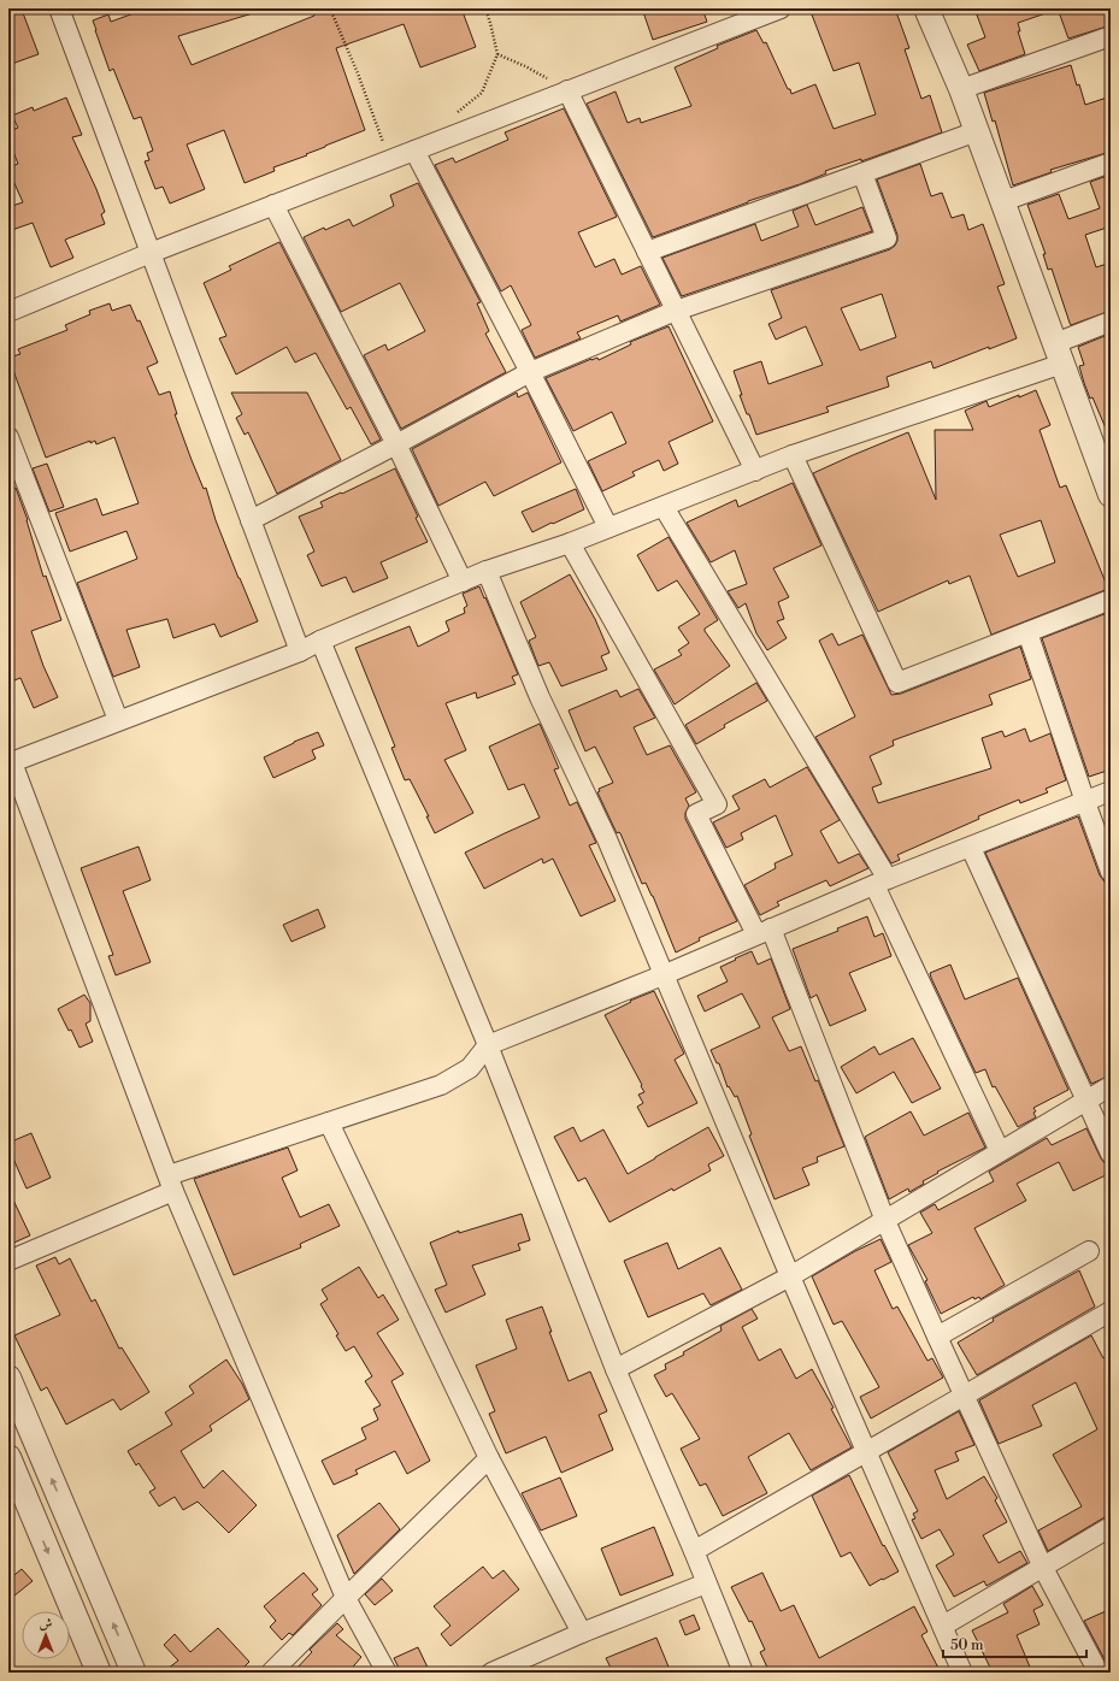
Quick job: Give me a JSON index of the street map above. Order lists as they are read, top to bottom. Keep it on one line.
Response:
{"scale_bar":"50 m","north":"top"}
